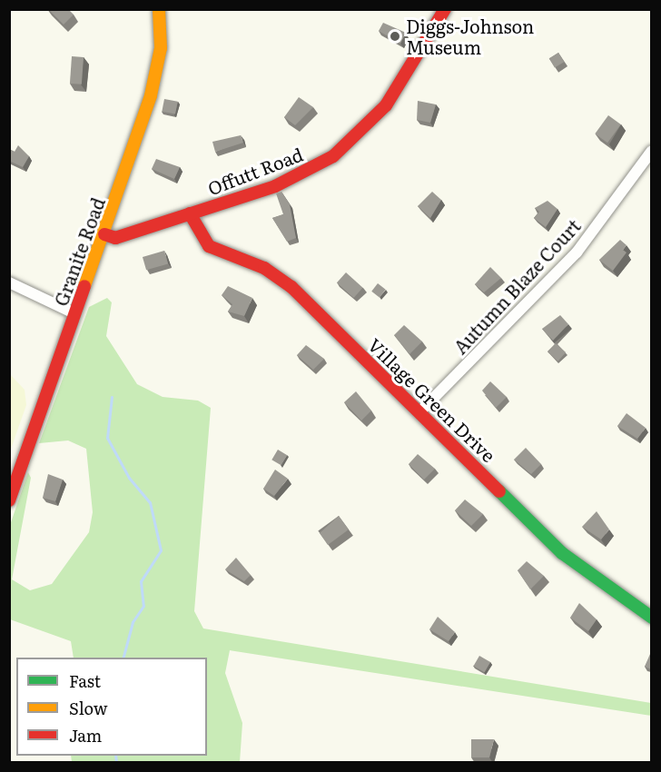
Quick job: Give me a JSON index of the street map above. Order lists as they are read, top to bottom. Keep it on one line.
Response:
{"streets":{"street":["Offutt Road","Granite Road","Autumn Blaze Court","Village Green Drive"]},"crossings":[["Offutt Road","Granite Road"],["Offutt Road","Village Green Drive"],["Autumn Blaze Court","Village Green Drive"]],"places":["Diggs-Johnson Museum"],"legend":["Fast","Slow","Jam"]}
